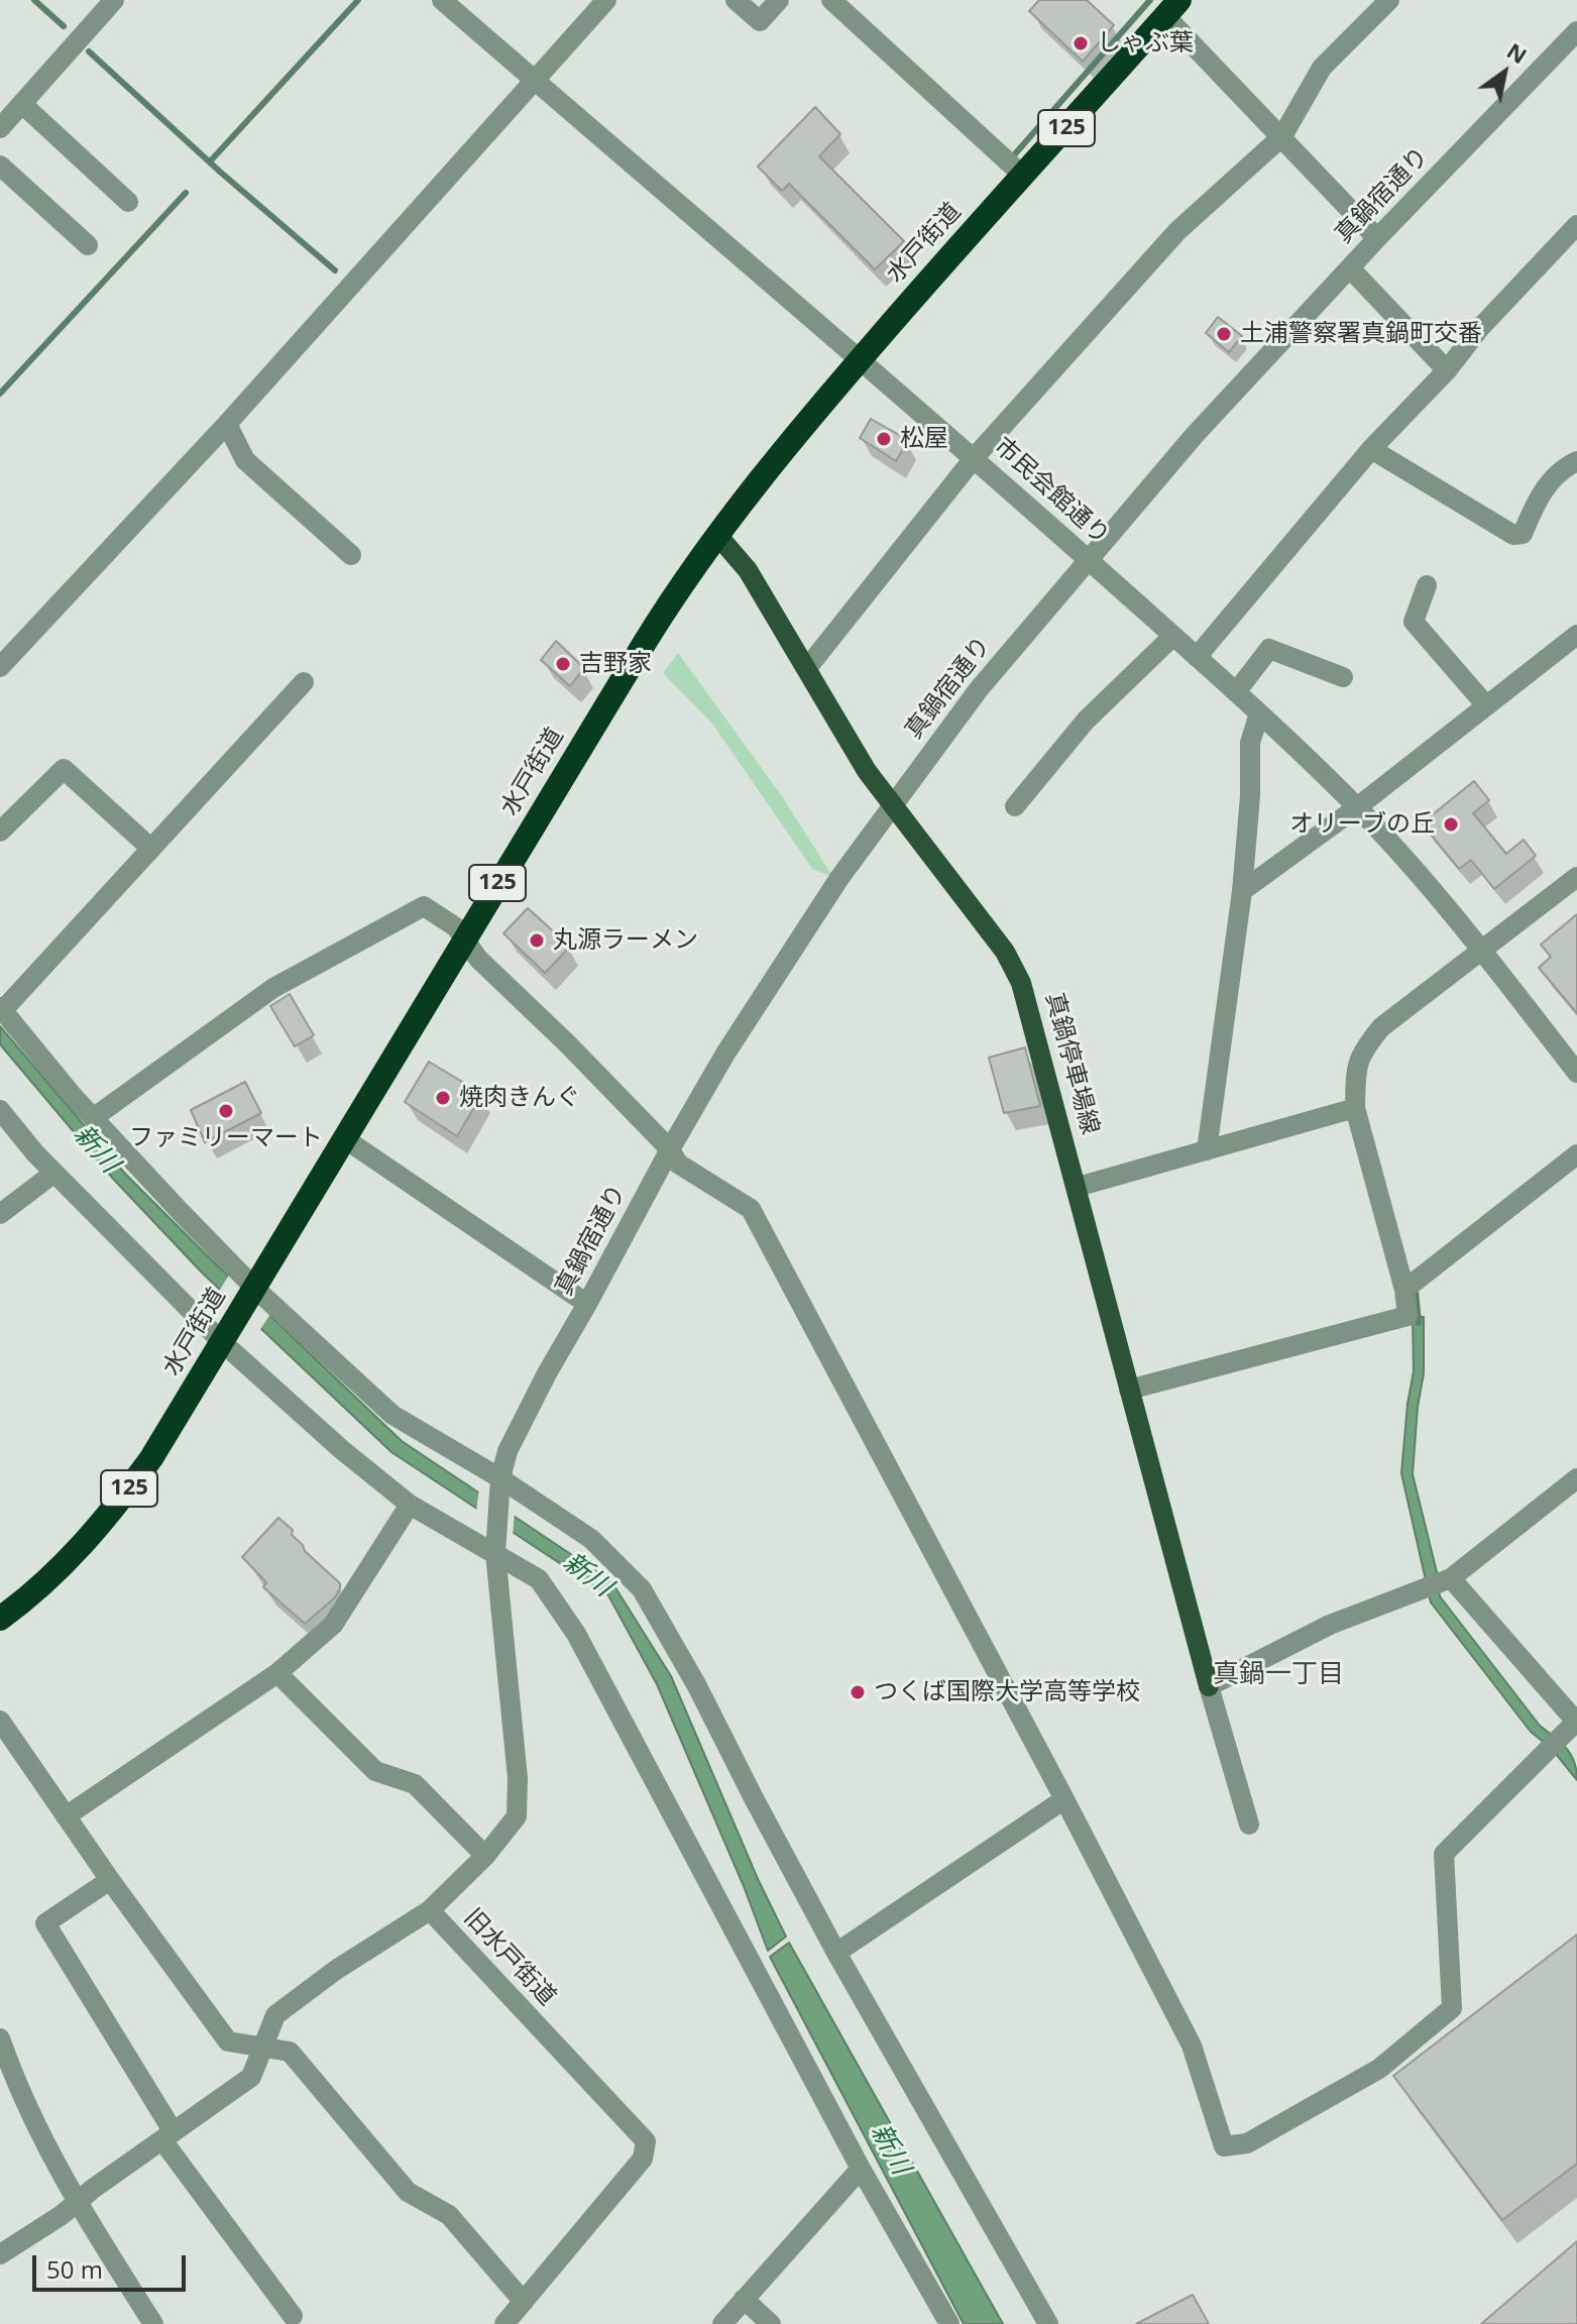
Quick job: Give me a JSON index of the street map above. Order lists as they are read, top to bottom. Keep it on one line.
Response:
{"streets":{"highway":["125","水戸街道"],"main road":["真鍋停車場線"],"street":["真鍋宿通り","市民会館通り","旧水戸街道"]},"crossings":[["真鍋宿通り","市民会館通り"],["真鍋宿通り","真鍋停車場線"],["真鍋宿通り","旧水戸街道"],["水戸街道","市民会館通り"],["水戸街道","真鍋停車場線"]],"districts":["真鍋一丁目"],"water":["新川"],"places":["しゃぶ葉","土浦警察署真鍋町交番","松屋","吉野家","オリーブの丘","丸源ラーメン","焼肉きんぐ","ファミリーマート","つくば国際大学高等学校"],"scale_bar":"50 m","north":"top right"}
